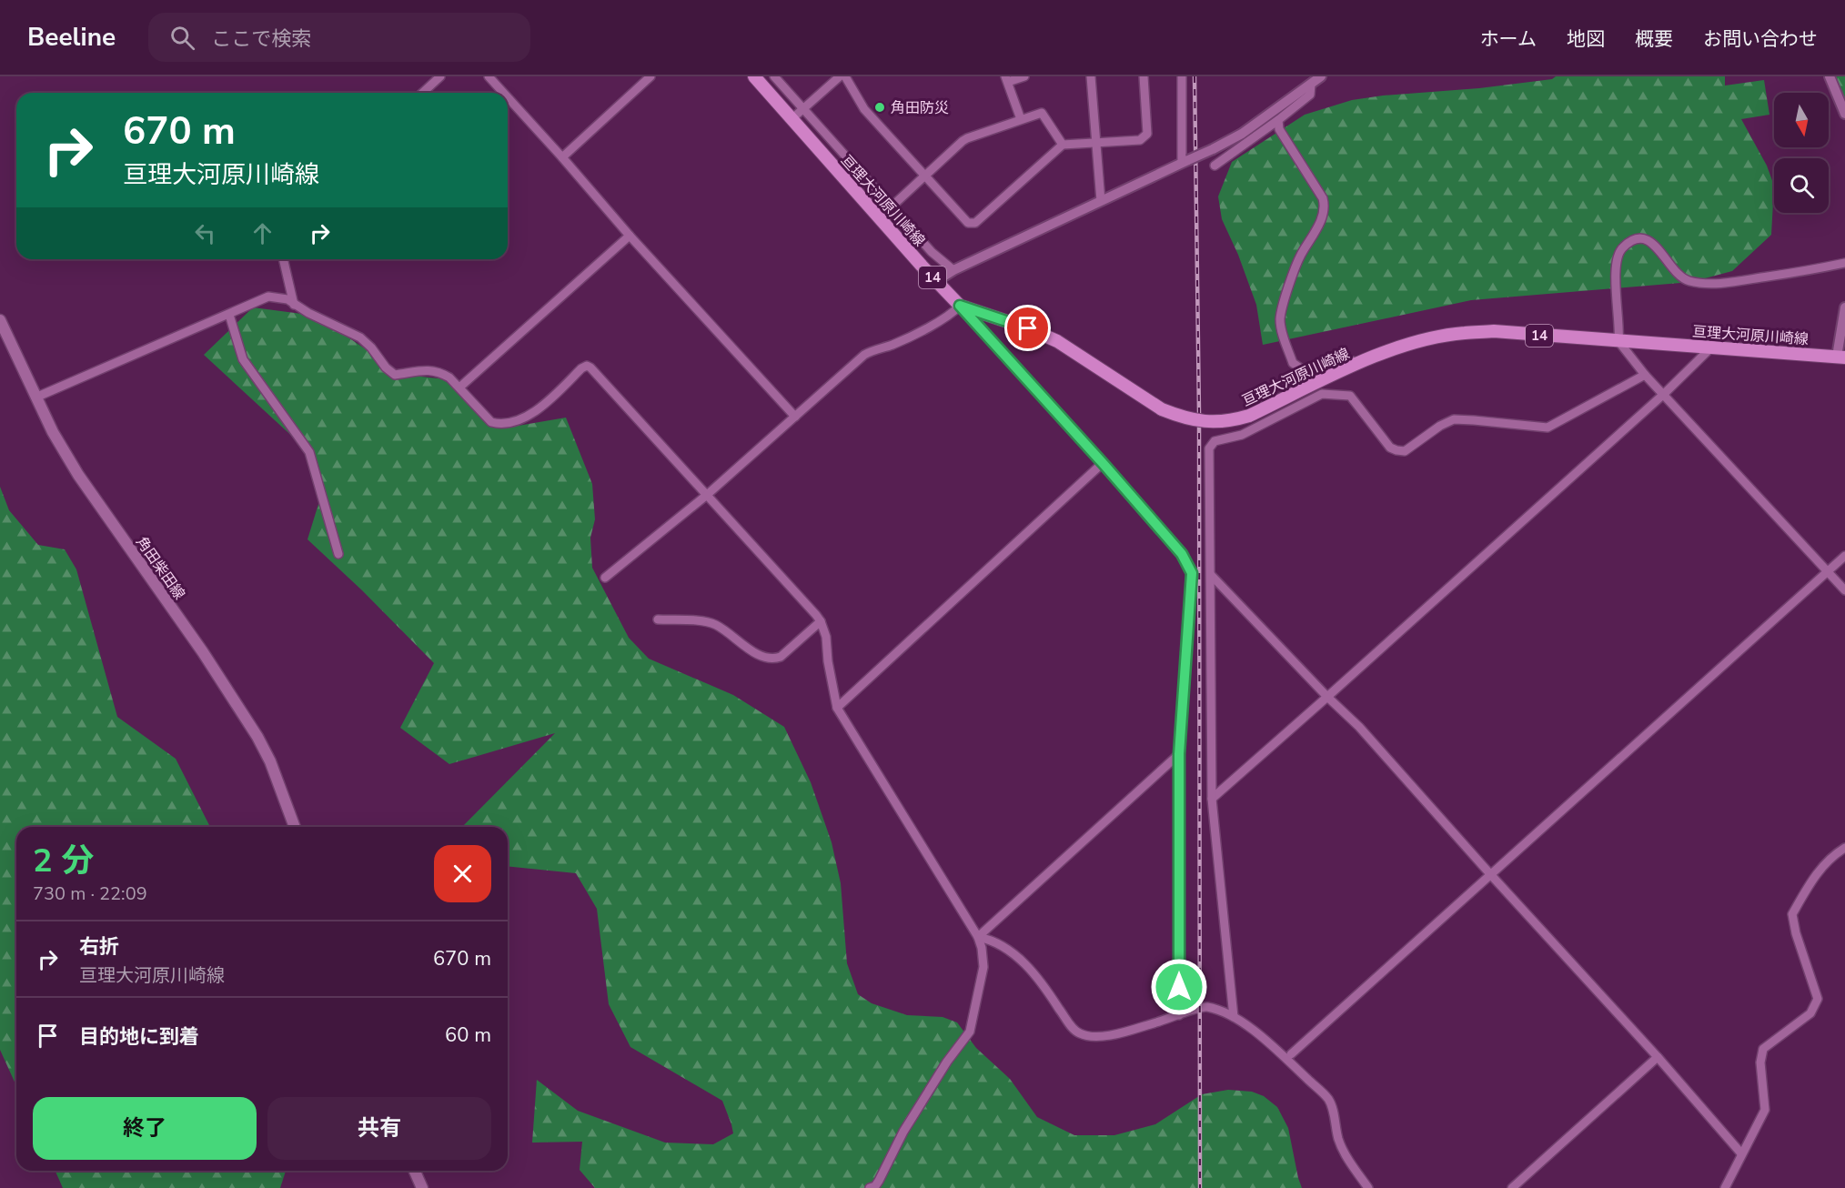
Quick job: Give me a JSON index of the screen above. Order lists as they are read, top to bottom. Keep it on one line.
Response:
{"streets":{"main road":["亘理大河原川崎線","14","角田柴田線"]},"places":["角田防災"],"north":"bottom","page":{"header":"Beeline","search":"ここで検索","nav":["ホーム","地図","概要","お問い合わせ"],"turn":["670 m","亘理大河原川崎線"],"heading":["2 分","730 m · 22:09"],"list":[{"name":"右折","note":"亘理大河原川崎線","value":"670 m"},{"name":"目的地に到着","value":"60 m"}],"buttons":["終了","共有"]}}
